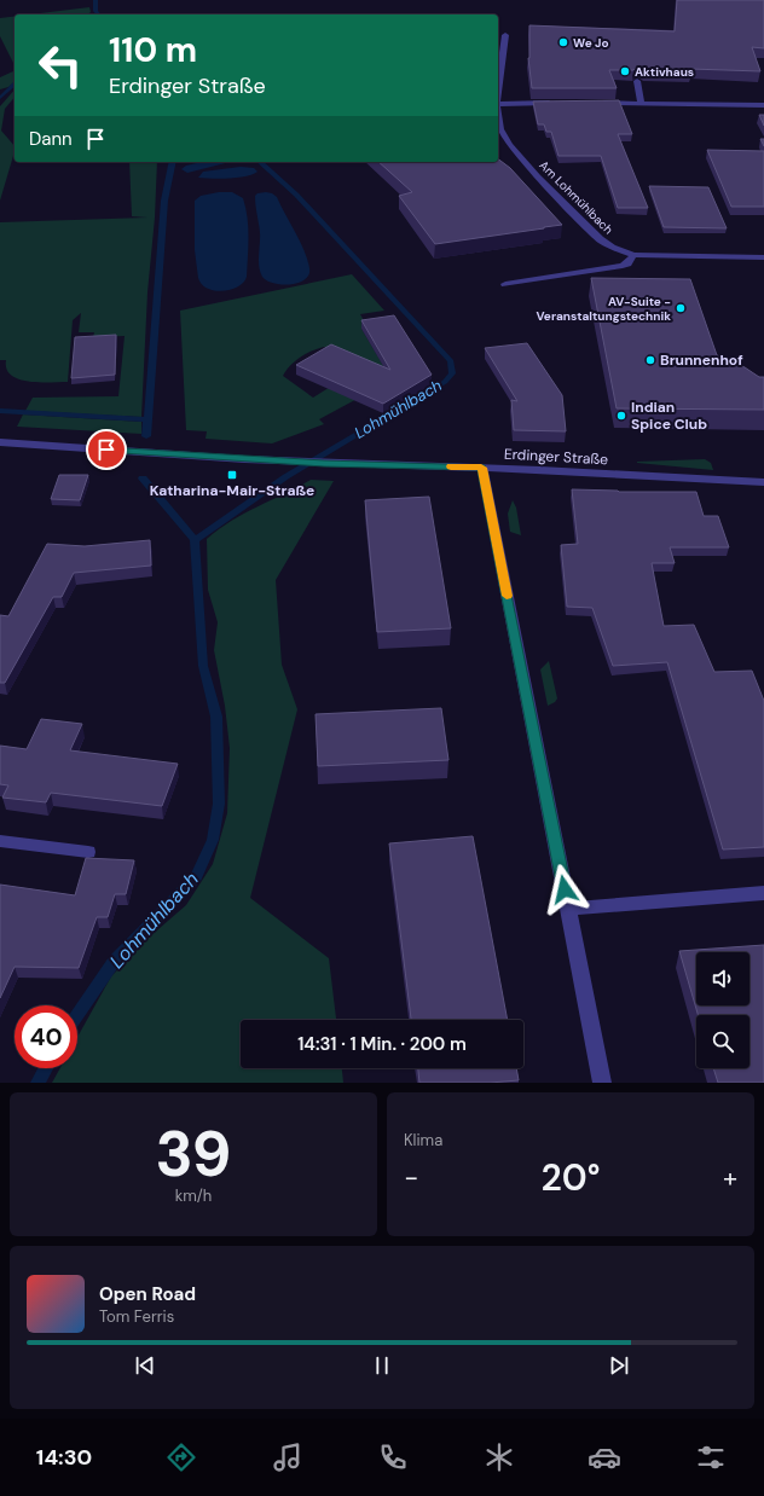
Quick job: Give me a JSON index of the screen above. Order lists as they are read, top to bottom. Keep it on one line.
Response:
{"streets":{"street":["Am Lohmühlbach","Erdinger Straße"]},"water":["Lohmühlbach"],"places":{"other":["We Jo","Aktivhaus","AV-Suite - Veranstaltungstechnik","Brunnenhof","Indian Spice Club"],"transit":["Katharina-Mair-Straße"]},"page":{"turn":["110 m","Erdinger Straße"],"then":"Dann","limit":"40","trip":"14:31 · 1 Min. · 200 m","tile":[["39","km/h"],"Klima"],"heat":["−","20°","+"],"song":["Open Road","Tom Ferris"],"tabs":"14:30"}}
